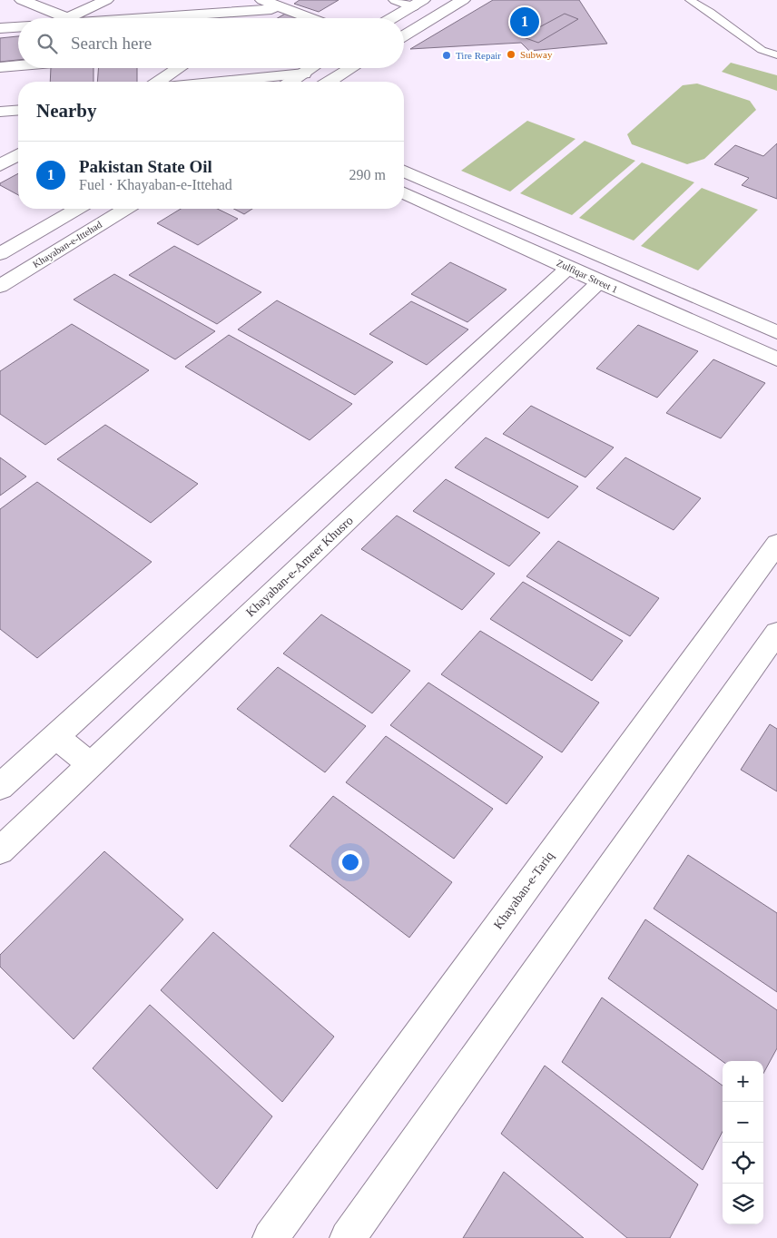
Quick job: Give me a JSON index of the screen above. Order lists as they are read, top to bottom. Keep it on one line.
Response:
{"streets":{"street":["Khayaban-e-Ittehad","Zulfiqar Street 1","Khayaban-e-Ameer Khusro","Khayaban-e-Tariq"]},"crossings":[["Zulfiqar Street 1","Khayaban-e-Ameer Khusro"]],"places":["Subway","Tire Repair"],"page":{"pins":"1","search":"Search here","heading":"Nearby","list":[{"mark":"1","name":"Pakistan State Oil","note":"Fuel · Khayaban-e-Ittehad","value":"290 m"}],"map_buttons":["+","−"]}}
